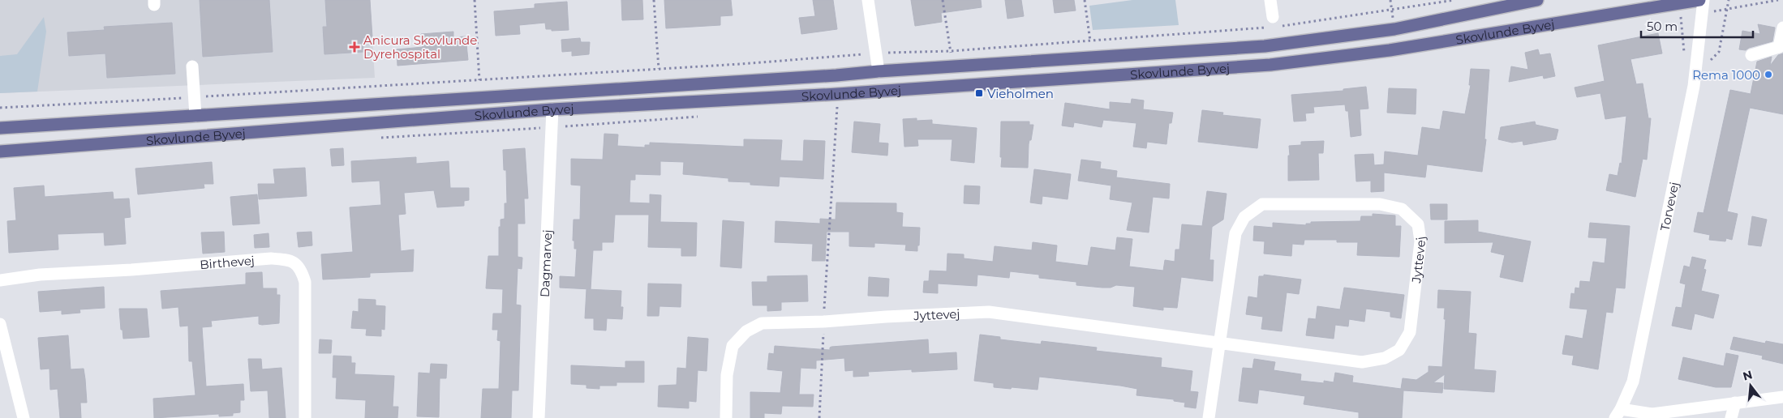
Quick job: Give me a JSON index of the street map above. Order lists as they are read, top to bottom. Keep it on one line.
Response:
{"streets":{"main road":["Skovlunde Byvej"],"street":["Torvevej","Jyttevej","Birthevej","Dagmarvej"]},"crossings":[["Skovlunde Byvej","Dagmarvej"]],"places":{"health":["Anicura Skovlunde Dyrehospital"],"other":["Rema 1000"],"transit":["Vieholmen"]},"scale_bar":"50 m","north":"top"}
